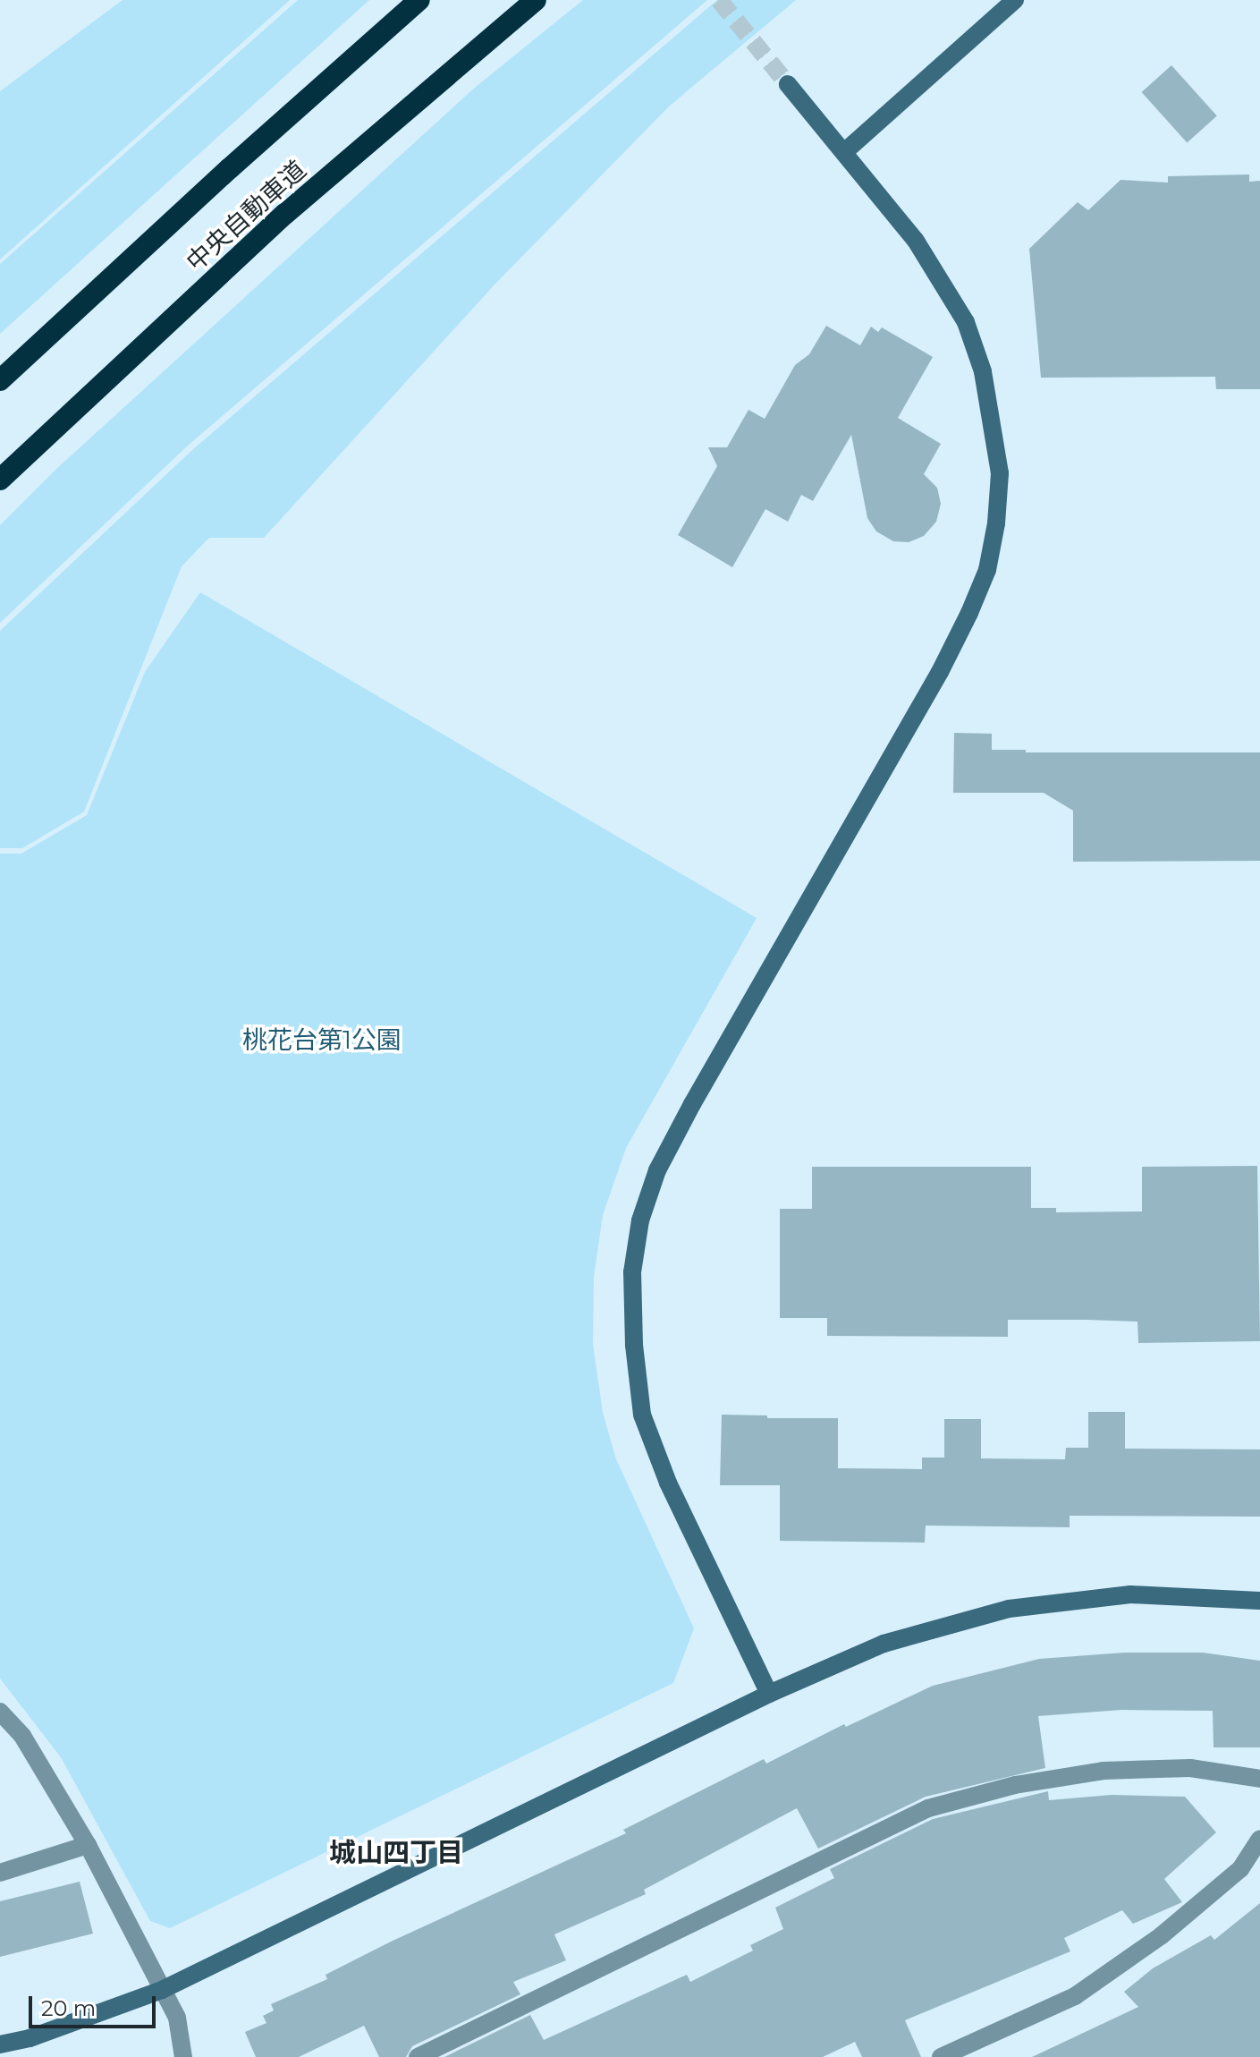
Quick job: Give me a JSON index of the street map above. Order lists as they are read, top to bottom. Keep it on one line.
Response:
{"streets":{"highway":["中央自動車道"]},"districts":["城山四丁目"],"parks":["桃花台第1公園"],"scale_bar":"20 m"}
